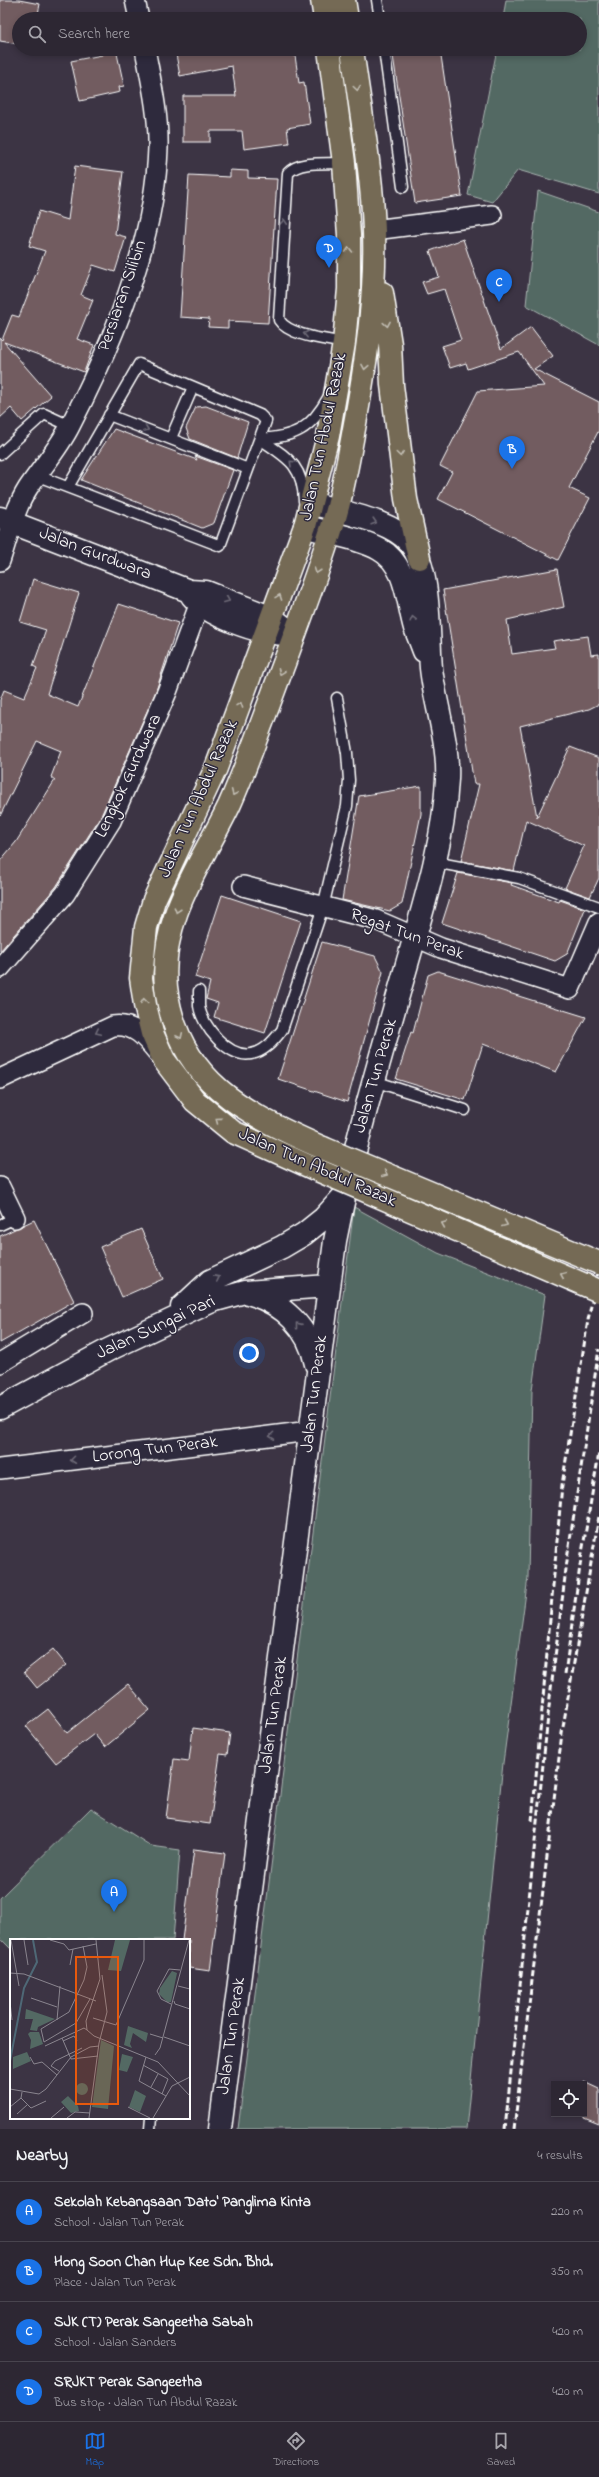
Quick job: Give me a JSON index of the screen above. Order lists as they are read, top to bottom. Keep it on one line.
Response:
{"streets":{"main road":["Jalan Tun Abdul Razak","Jalan Gurdwara","Jalan Tun Perak","Jalan Sungai Pari"],"street":["Persiaran Silibin","Lengkok Gurdwara","Regat Tun Perak","Lorong Tun Perak"]},"crossings":[["Persiaran Silibin","Jalan Gurdwara"],["Jalan Tun Abdul Razak","Jalan Gurdwara"],["Jalan Tun Abdul Razak","Jalan Tun Perak"],["Jalan Gurdwara","Lengkok Gurdwara"],["Regat Tun Perak","Jalan Tun Perak"],["Jalan Tun Perak","Jalan Sungai Pari"],["Jalan Tun Perak","Lorong Tun Perak"]],"page":{"search":"Search here","pins":["D","C","B","A"],"heading":["Nearby","4 results"],"list":[{"mark":"A","name":"Sekolah Kebangsaan Dato' Panglima Kinta","note":"School · Jalan Tun Perak","value":"220 m"},{"mark":"B","name":"Hong Soon Chan Hup Kee Sdn. Bhd.","note":"Place · Jalan Tun Perak","value":"350 m"},{"mark":"C","name":"SJK (T) Perak Sangeetha Sabah","note":"School · Jalan Sanders","value":"420 m"},{"mark":"D","name":"SRJKT Perak Sangeetha","note":"Bus stop · Jalan Tun Abdul Razak","value":"420 m"}],"nav":["Map","Directions","Saved"]}}
